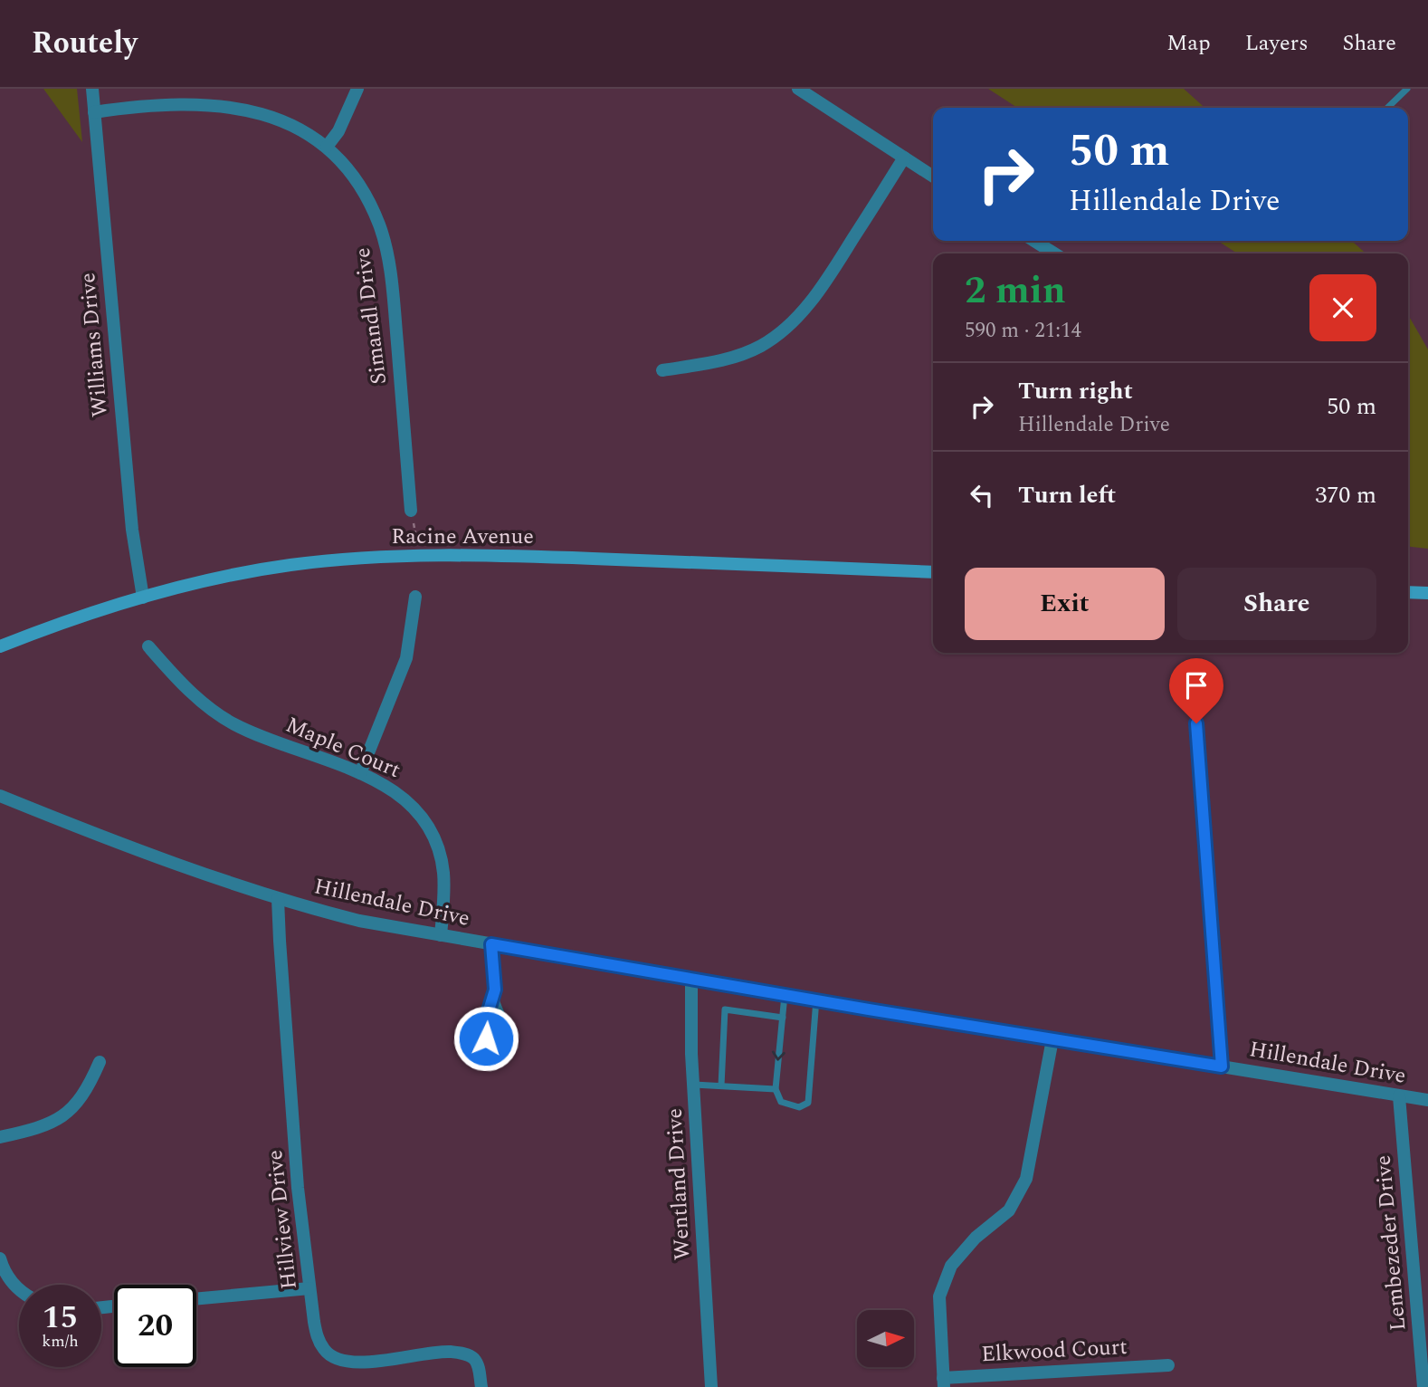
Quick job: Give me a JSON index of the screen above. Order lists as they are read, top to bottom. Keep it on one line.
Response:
{"streets":{"main road":["Racine Avenue"],"street":["Simandl Drive","Williams Drive","Maple Court","Hillendale Drive","Wentland Drive","Hillview Drive","Lembezeder Drive","Elkwood Court"]},"crossings":[["Simandl Drive","Williams Drive"],["Williams Drive","Racine Avenue"],["Maple Court","Hillendale Drive"],["Hillendale Drive","Wentland Drive"],["Hillendale Drive","Hillview Drive"],["Hillendale Drive","Lembezeder Drive"]],"north":"right","page":{"header":"Routely","nav":["Map","Layers","Share"],"turn":["50 m","Hillendale Drive"],"heading":["2 min","590 m · 21:14"],"list":[{"name":"Turn right","note":"Hillendale Drive","value":"50 m"},{"name":"Turn left","value":"370 m"}],"buttons":["Exit","Share"],"speed":"15 km/h","limit":"20"}}
